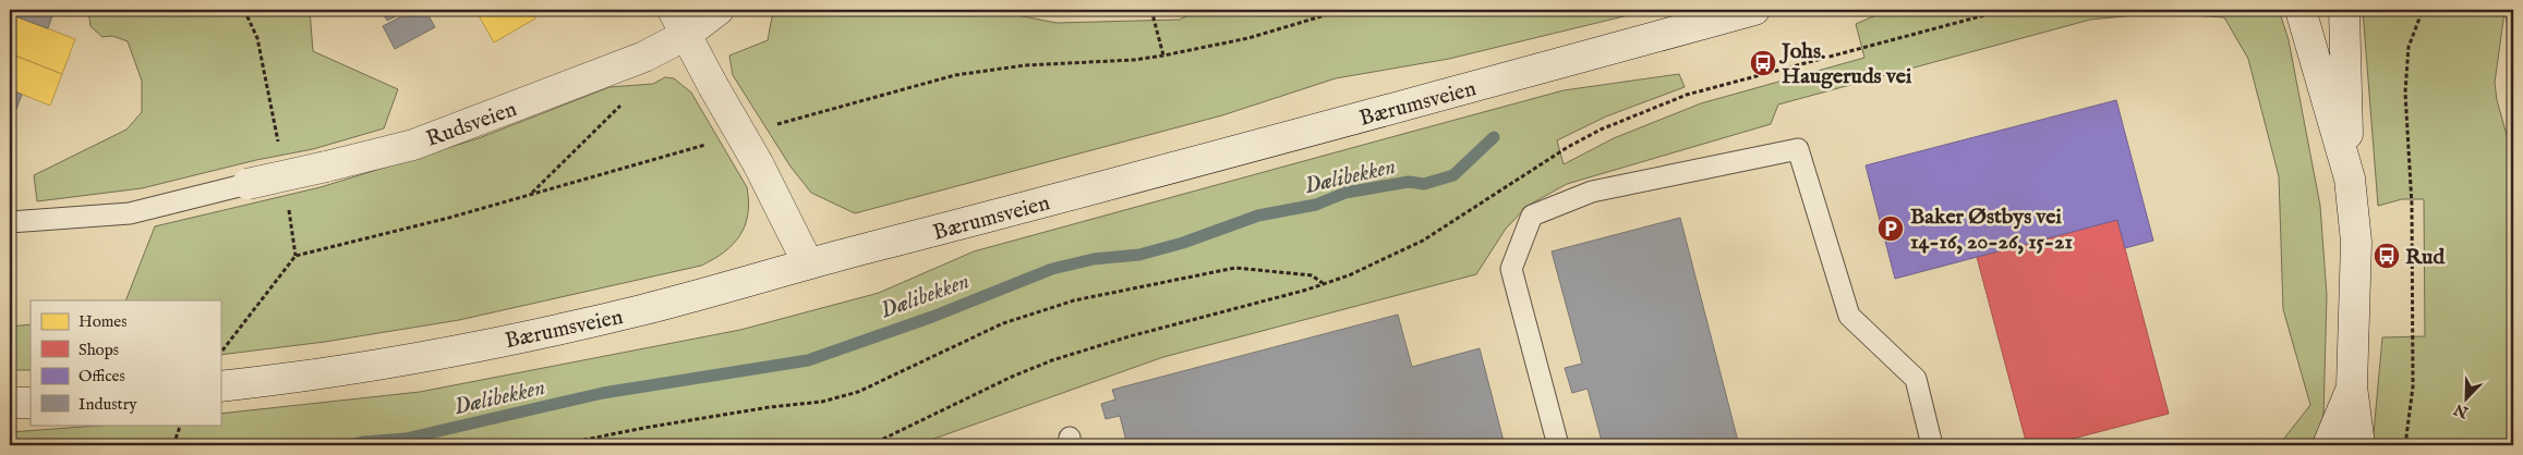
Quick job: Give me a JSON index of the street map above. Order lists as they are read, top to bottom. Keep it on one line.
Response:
{"streets":{"main road":["Bærumsveien","Rudsveien"]},"water":["Dælibekken"],"places":{"bus stop":["Johs. Haugeruds vei","Rud"],"parking":["Baker Østbys vei 14-16, 20-26, 15-21"]},"legend":["Homes","Shops","Offices","Industry"],"north":"bottom left"}
